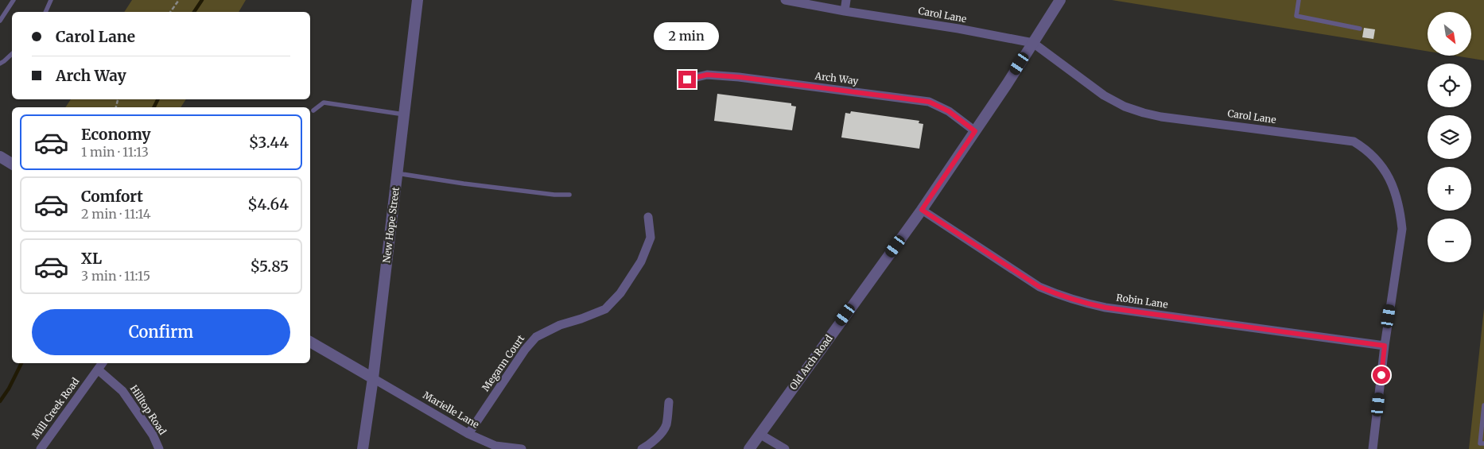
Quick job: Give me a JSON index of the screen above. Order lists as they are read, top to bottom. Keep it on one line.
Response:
{"streets":{"street":["Carol Lane","Arch Way","New Hope Street","Robin Lane","Old Arch Road","Megann Court","Mill Creek Road","Hilltop Road","Marielle Lane"]},"crossings":[["Carol Lane","Robin Lane"],["Carol Lane","Old Arch Road"],["Arch Way","Old Arch Road"],["New Hope Street","Marielle Lane"],["Robin Lane","Old Arch Road"],["Megann Court","Marielle Lane"],["Mill Creek Road","Hilltop Road"]],"north":"bottom right","page":{"map_buttons":["+","−"],"banner":["Carol Lane","Arch Way"],"bubble":"2 min","list":[{"name":"Economy","note":"1 min · 11:13","value":"$3.44"},{"name":"Comfort","note":"2 min · 11:14","value":"$4.64"},{"name":"XL","note":"3 min · 11:15","value":"$5.85"}],"buttons":"Confirm"}}
